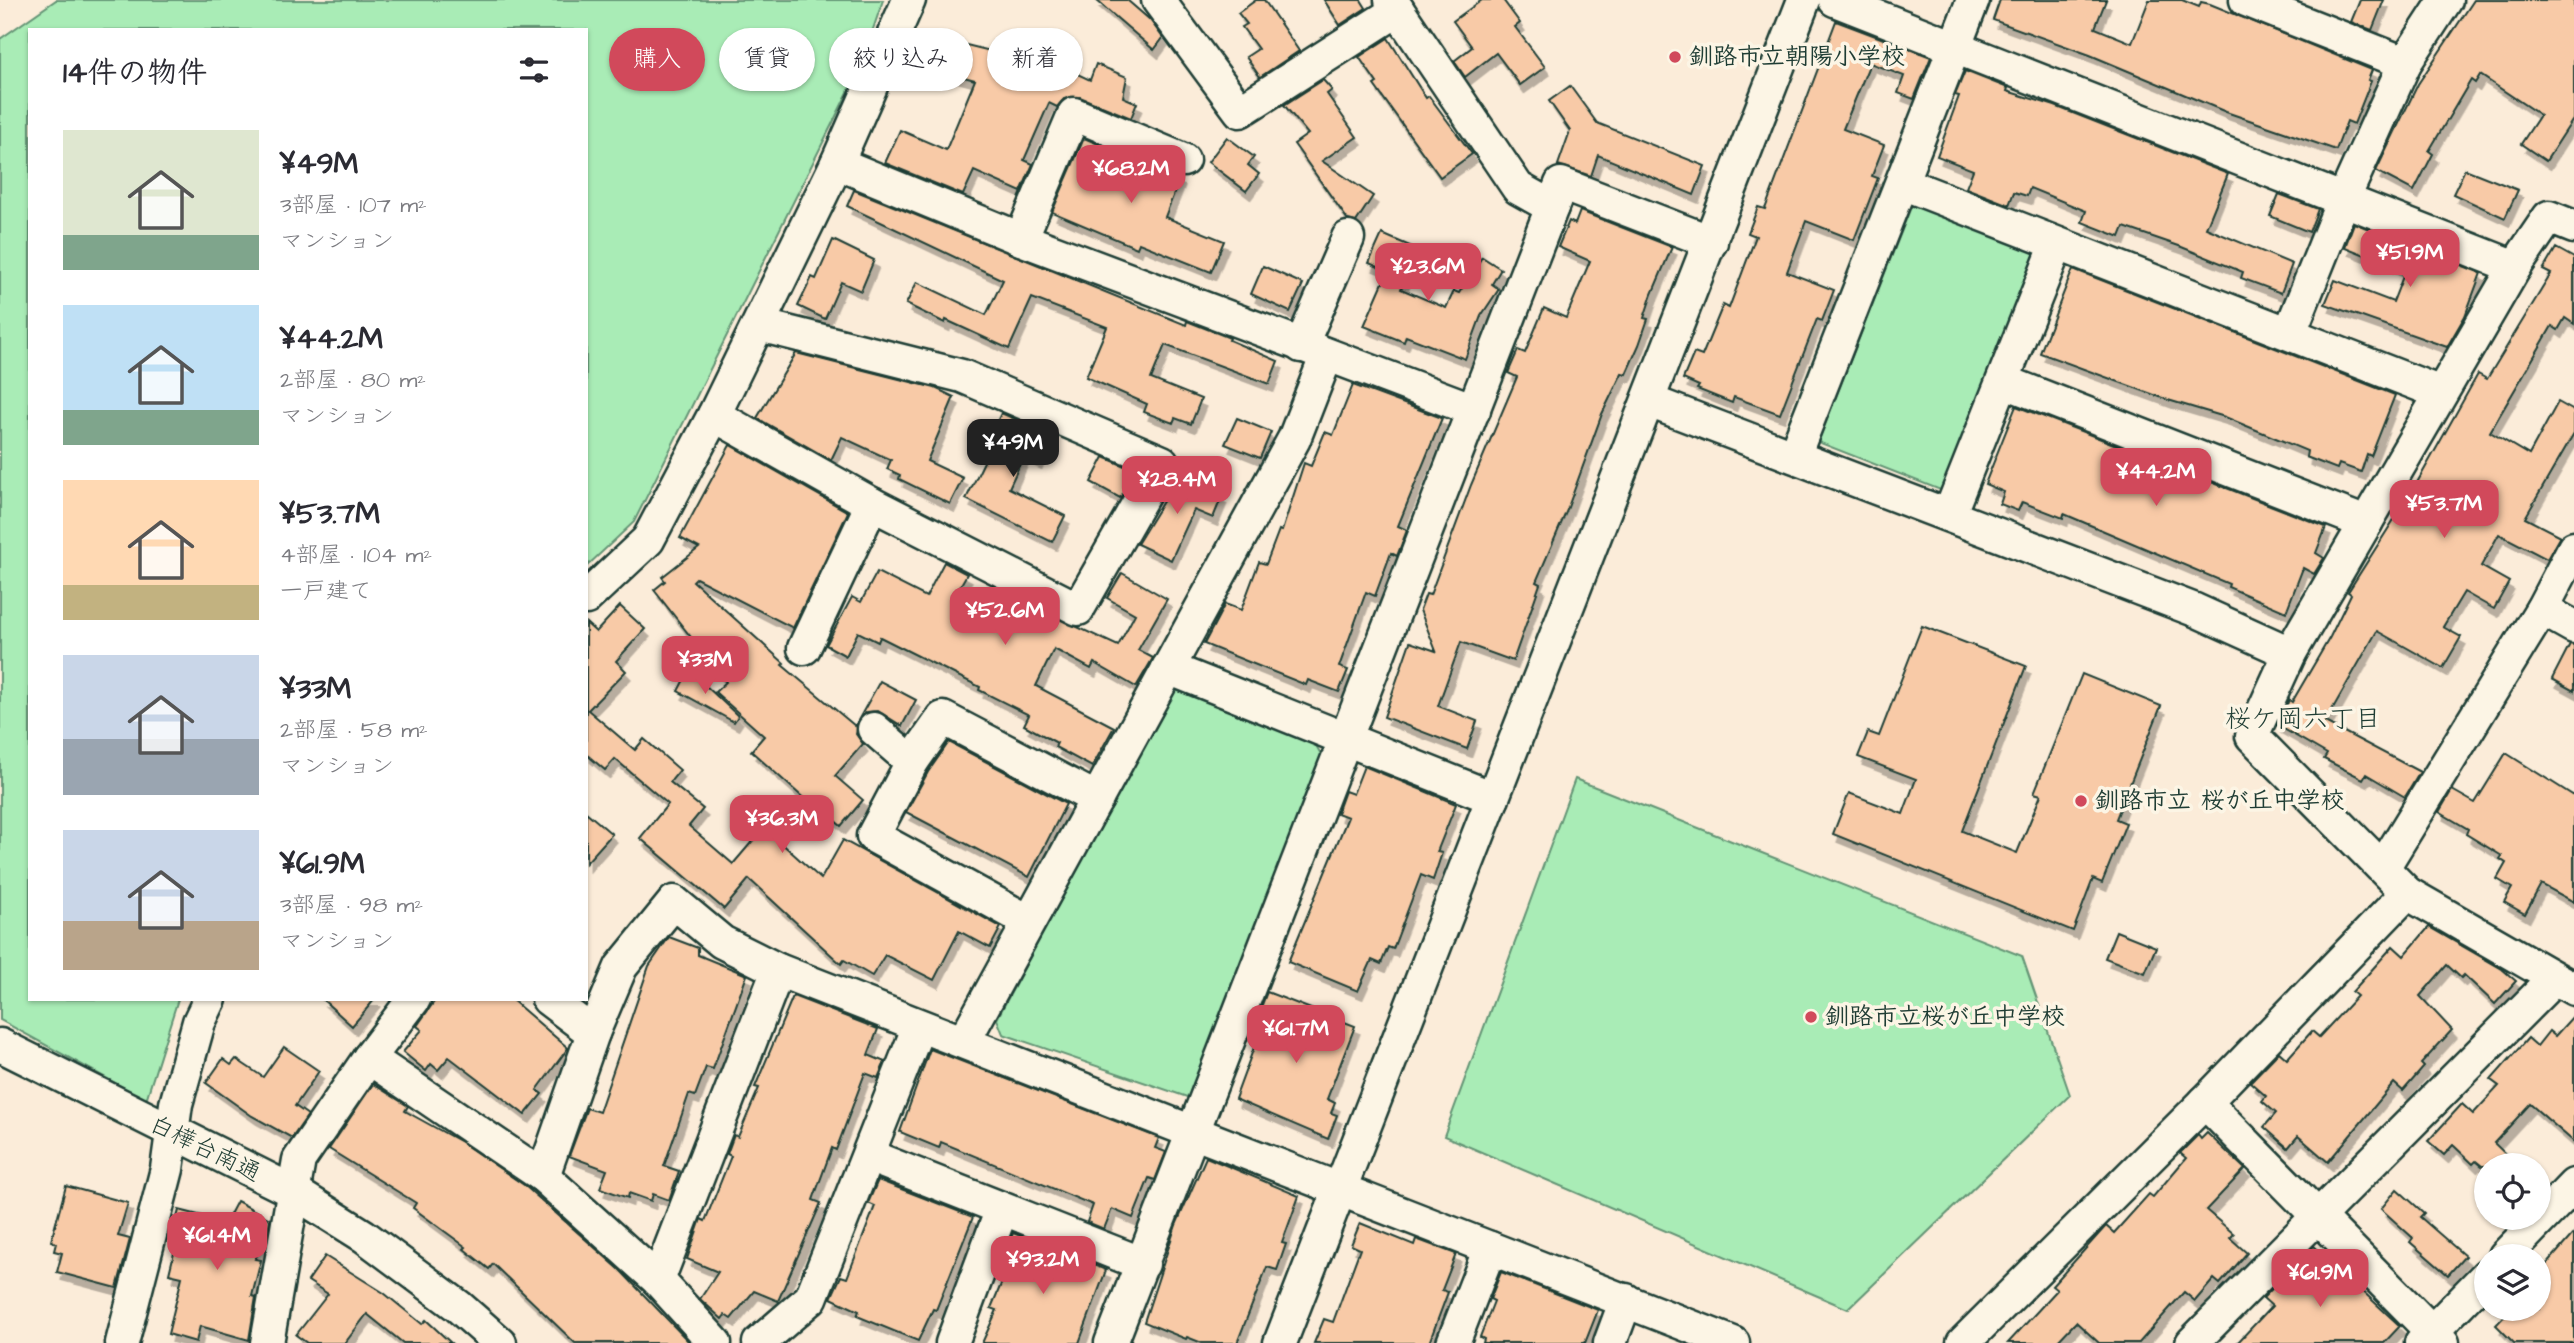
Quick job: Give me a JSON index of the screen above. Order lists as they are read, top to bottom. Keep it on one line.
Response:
{"streets":{"street":["白樺台南通"]},"districts":["桜ケ岡六丁目"],"places":["釧路市立朝陽小学校","釧路市立 桜が丘中学校","釧路市立桜が丘中学校"],"page":{"chip":["購入","賃貸","絞り込み","新着"],"heading":"14件の物件","list":[{"name":"¥49M","note":"3部屋 · 107 m² · マンション"},{"name":"¥44.2M","note":"2部屋 · 80 m² · マンション"},{"name":"¥53.7M","note":"4部屋 · 104 m² · 一戸建て"},{"name":"¥33M","note":"2部屋 · 58 m² · マンション"},{"name":"¥61.9M","note":"3部屋 · 98 m² · マンション"}],"price":["¥68.2M","¥51.9M","¥23.6M","¥49M","¥44.2M","¥28.4M","¥53.7M","¥52.6M","¥33M","¥36.3M","¥61.7M","¥61.4M","¥93.2M","¥61.9M"]}}
